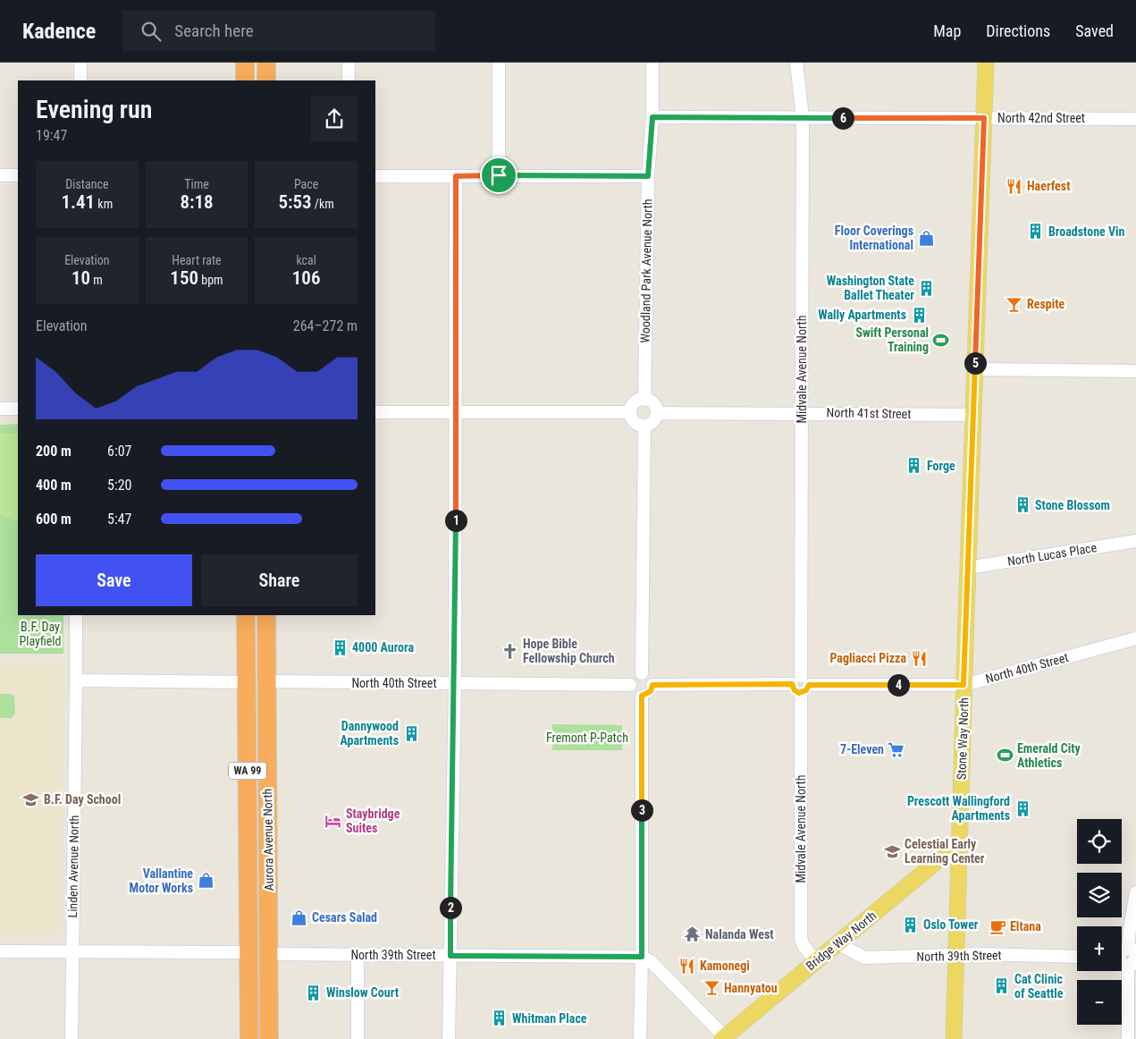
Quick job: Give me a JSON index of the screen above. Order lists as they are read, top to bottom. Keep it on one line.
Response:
{"streets":{"highway":["WA 99","Aurora Avenue North"],"main road":["Stone Way North","Bridge Way North"],"street":["North 42nd Street","Woodland Park Avenue North","Midvale Avenue North","North 41st Street","North Lucas Place","North 40th Street","Linden Avenue North","North 39th Street"]},"crossings":[["North 42nd Street","Woodland Park Avenue North"],["North 42nd Street","Midvale Avenue North"],["North 42nd Street","Stone Way North"],["Woodland Park Avenue North","North 41st Street"],["Midvale Avenue North","North 41st Street"],["Midvale Avenue North","North 40th Street"],["Midvale Avenue North","Bridge Way North"],["North 41st Street","Stone Way North"],["North Lucas Place","Stone Way North"],["North 40th Street","Stone Way North"],["North 40th Street","Aurora Avenue North"],["Stone Way North","Bridge Way North"],["Stone Way North","North 39th Street"],["Aurora Avenue North","North 39th Street"],["Bridge Way North","North 39th Street"]],"parks":["B.F. Day Playfield","Fremont P-Patch"],"places":{"restaurant":["Haerfest","Pagliacci Pizza","Kamonegi"],"building":["Broadstone Vin","Washington State Ballet Theater","Wally Apartments","Forge","Stone Blossom","4000 Aurora","Dannywood Apartments","Prescott Wallingford Apartments","Oslo Tower","Cat Clinic of Seattle","Winslow Court","Whitman Place"],"shop":["Floor Coverings International","Vallantine Motor Works","Cesars Salad"],"bar":["Respite","Hannyatou"],"sports":["Swift Personal Training","Emerald City Athletics"],"church":["Hope Bible Fellowship Church"],"supermarket":["7-Eleven"],"school or university":["B.F. Day School","Celestial Early Learning Center"],"hotel":["Staybridge Suites"],"cafe":["Eltana"],"temple":["Nalanda West"]},"page":{"header":"Kadence","search":"Search here","nav":["Map","Directions","Saved"],"heading":["Evening run","19:47"],"pins":["6","5","1","4","3","2"],"stats":[["Distance","1.41 km"],["Time","8:18"],["Pace","5:53 /km"],["Elevation","10 m"],["Heart rate","150 bpm"],["kcal","106"]],"chart":["Elevation","264–272 m"],"list":[{"name":"200 m","note":"6:07"},{"name":"400 m","note":"5:20"},{"name":"600 m","note":"5:47"}],"buttons":["Save","Share"],"map_buttons":["+","−"]}}
